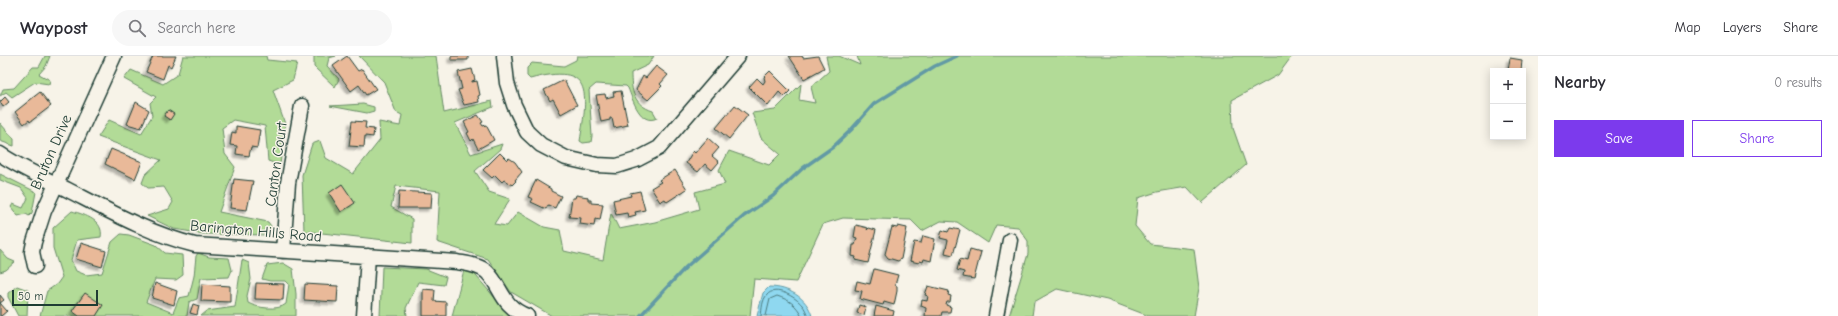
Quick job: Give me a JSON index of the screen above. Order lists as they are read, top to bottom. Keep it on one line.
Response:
{"streets":{"street":["Bruton Drive","Canton Court","Barington Hills Road"]},"crossings":[["Bruton Drive","Barington Hills Road"],["Canton Court","Barington Hills Road"]],"scale_bar":"50 m","page":{"header":"Waypost","search":"Search here","nav":["Map","Layers","Share"],"heading":["Nearby","0 results"],"map_buttons":["+","−"],"buttons":["Save","Share"],"scale":"50 m"}}
